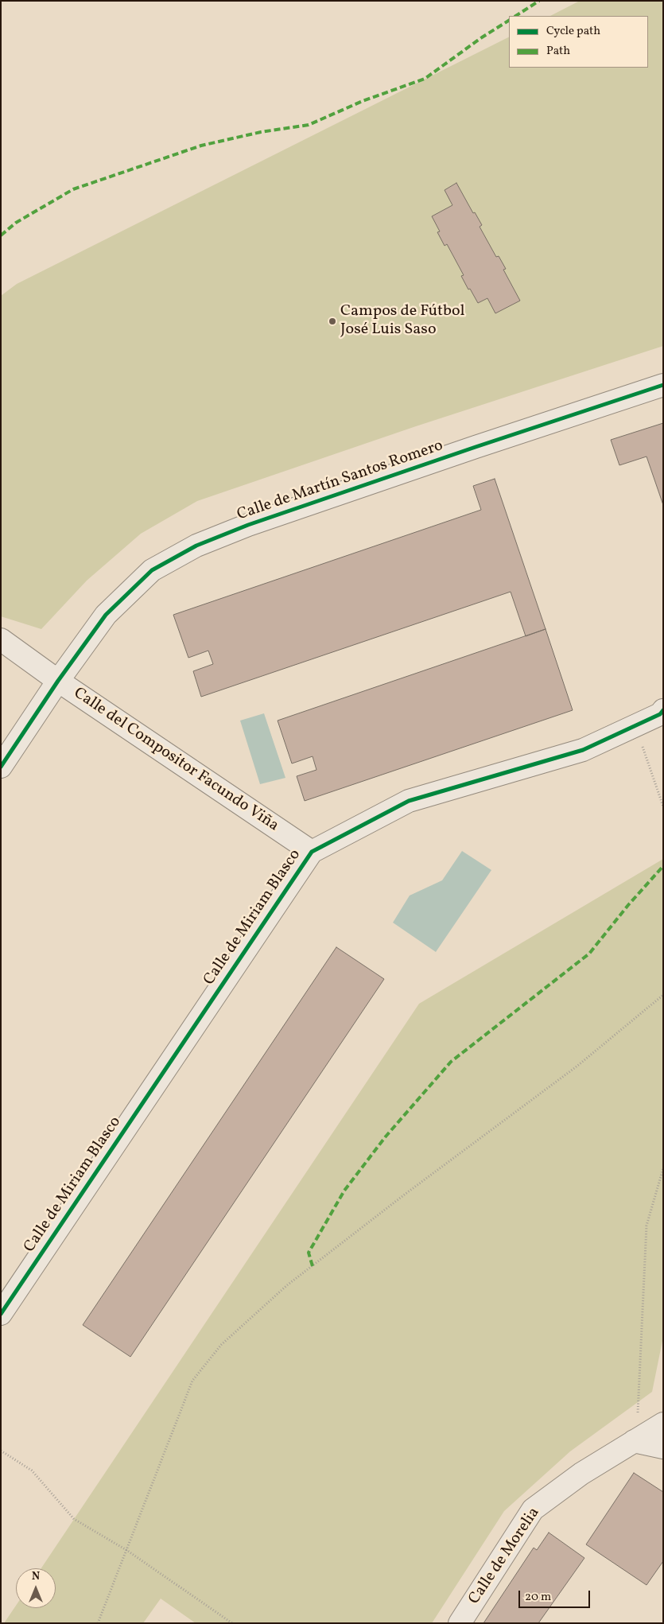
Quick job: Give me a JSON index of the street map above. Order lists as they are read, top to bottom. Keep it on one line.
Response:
{"streets":{"street":["Calle de Martín Santos Romero","Calle del Compositor Facundo Viña","Calle de Miriam Blasco","Calle de Morelia"]},"crossings":[["Calle de Martín Santos Romero","Calle del Compositor Facundo Viña"],["Calle del Compositor Facundo Viña","Calle de Miriam Blasco"]],"places":["Campos de Fútbol José Luis Saso"],"legend":["Cycle path","Path"],"scale_bar":"20 m","north":"top"}
